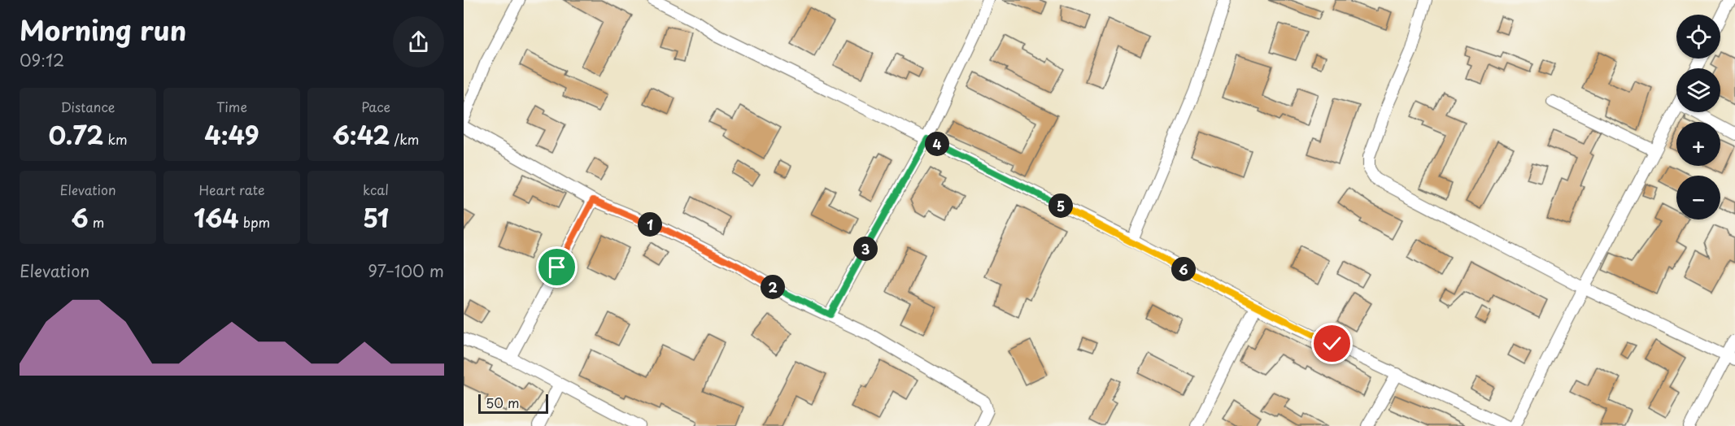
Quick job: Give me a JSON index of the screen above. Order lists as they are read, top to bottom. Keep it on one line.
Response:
{"scale_bar":"50 m","page":{"heading":["Morning run","09:12"],"map_buttons":["+","−"],"stats":[["Distance","0.72 km"],["Time","4:49"],["Pace","6:42 /km"],["Elevation","6 m"],["Heart rate","164 bpm"],["kcal","51"]],"pins":["4","5","1","3","6","2"],"chart":["Elevation","97–100 m"],"scale":"50 m"}}
